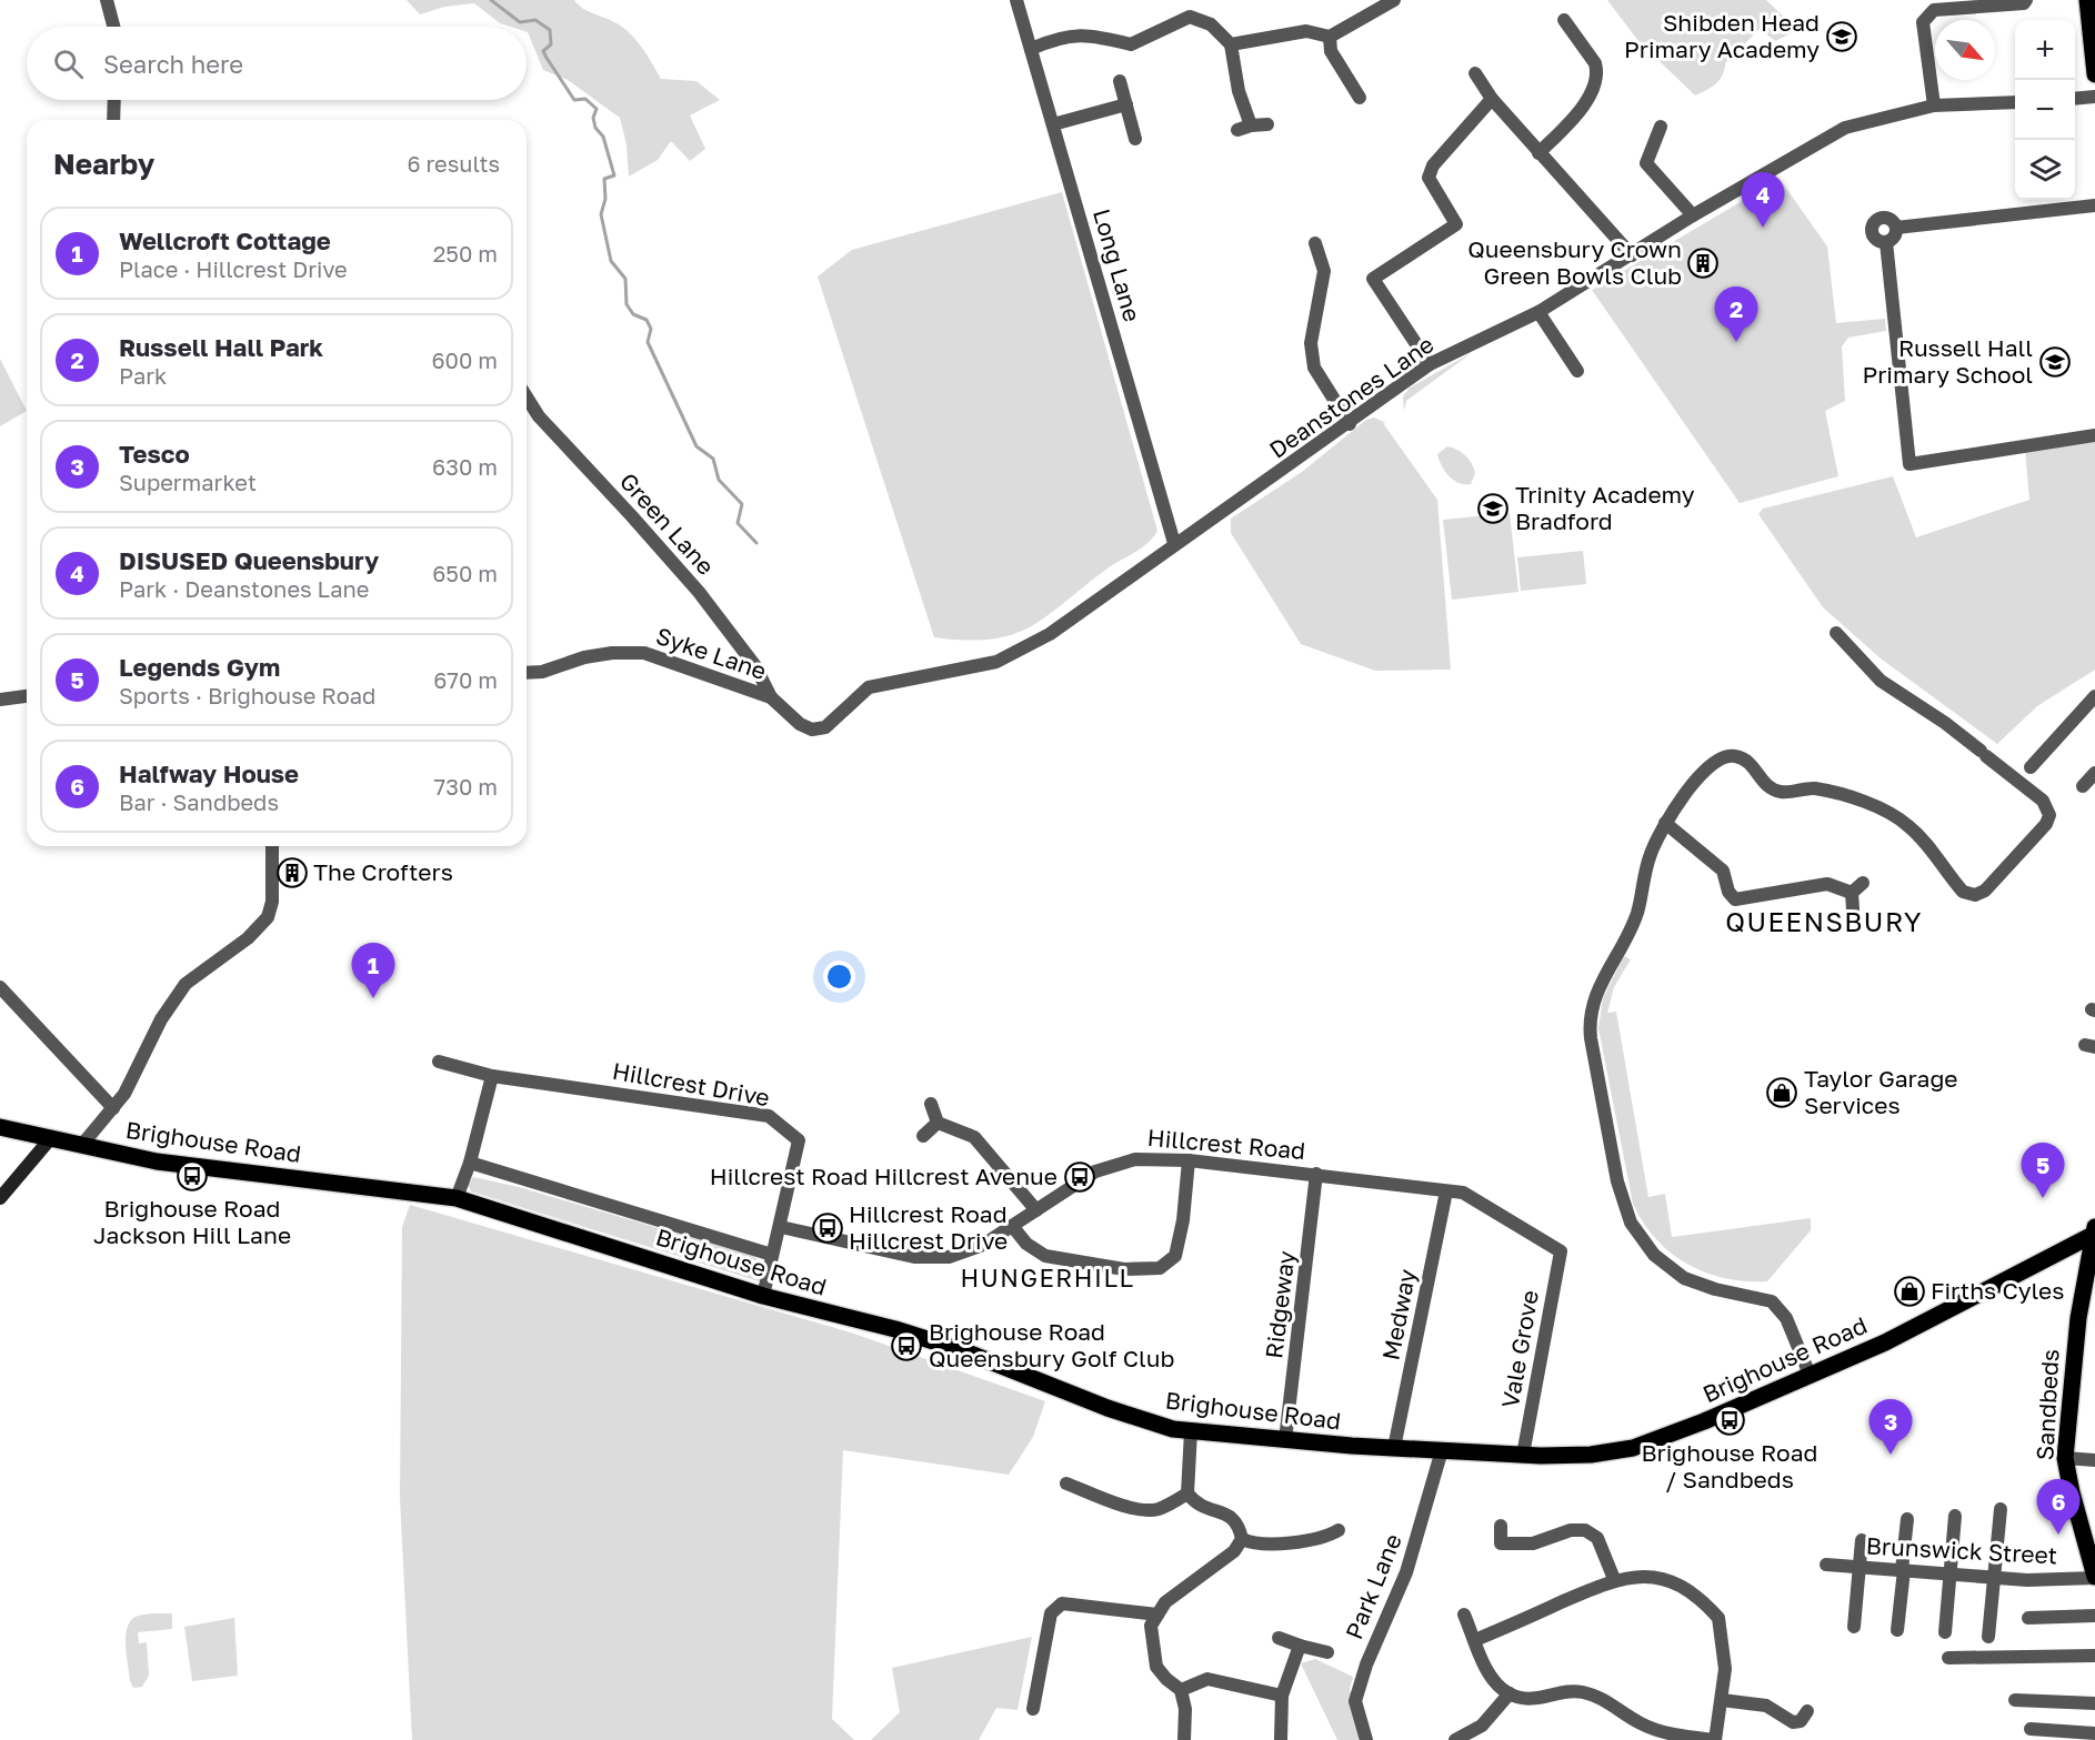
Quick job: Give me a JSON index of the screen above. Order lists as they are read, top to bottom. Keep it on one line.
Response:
{"streets":{"main road":["Brighouse Road","Sandbeds"],"street":["Long Lane","Deanstones Lane","Green Lane","Syke Lane","Hillcrest Drive","Hillcrest Road","Ridgeway","Medway","Vale Grove","Brunswick Street","Park Lane"]},"crossings":[["Long Lane","Deanstones Lane"],["Deanstones Lane","Green Lane"],["Deanstones Lane","Syke Lane"],["Green Lane","Syke Lane"],["Hillcrest Drive","Brighouse Road"],["Hillcrest Drive","Hillcrest Road"],["Brighouse Road","Ridgeway"],["Brighouse Road","Medway"],["Brighouse Road","Vale Grove"],["Brighouse Road","Sandbeds"],["Brighouse Road","Park Lane"],["Hillcrest Road","Ridgeway"],["Hillcrest Road","Medway"],["Hillcrest Road","Vale Grove"],["Sandbeds","Brunswick Street"]],"districts":["QUEENSBURY","HUNGERHILL"],"places":{"school or university":["Shibden Head Primary Academy","Russell Hall Primary School","Trinity Academy Bradford"],"building":["Queensbury Crown Green Bowls Club","The Crofters"],"shop":["Taylor Garage Services","Firths Cyles"],"bus stop":["Brighouse Road Jackson Hill Lane","Hillcrest Road Hillcrest Avenue","Hillcrest Road Hillcrest Drive","Brighouse Road Queensbury Golf Club","Brighouse Road / Sandbeds"]},"north":"bottom right","page":{"map_buttons":["+","−"],"search":"Search here","heading":["Nearby","6 results"],"pins":["4","2","1","5","3","6"],"list":[{"mark":"1","name":"Wellcroft Cottage","note":"Place · Hillcrest Drive","value":"250 m"},{"mark":"2","name":"Russell Hall Park","note":"Park","value":"600 m"},{"mark":"3","name":"Tesco","note":"Supermarket","value":"630 m"},{"mark":"4","name":"DISUSED Queensbury","note":"Park · Deanstones Lane","value":"650 m"},{"mark":"5","name":"Legends Gym","note":"Sports · Brighouse Road","value":"670 m"},{"mark":"6","name":"Halfway House","note":"Bar · Sandbeds","value":"730 m"}]}}
